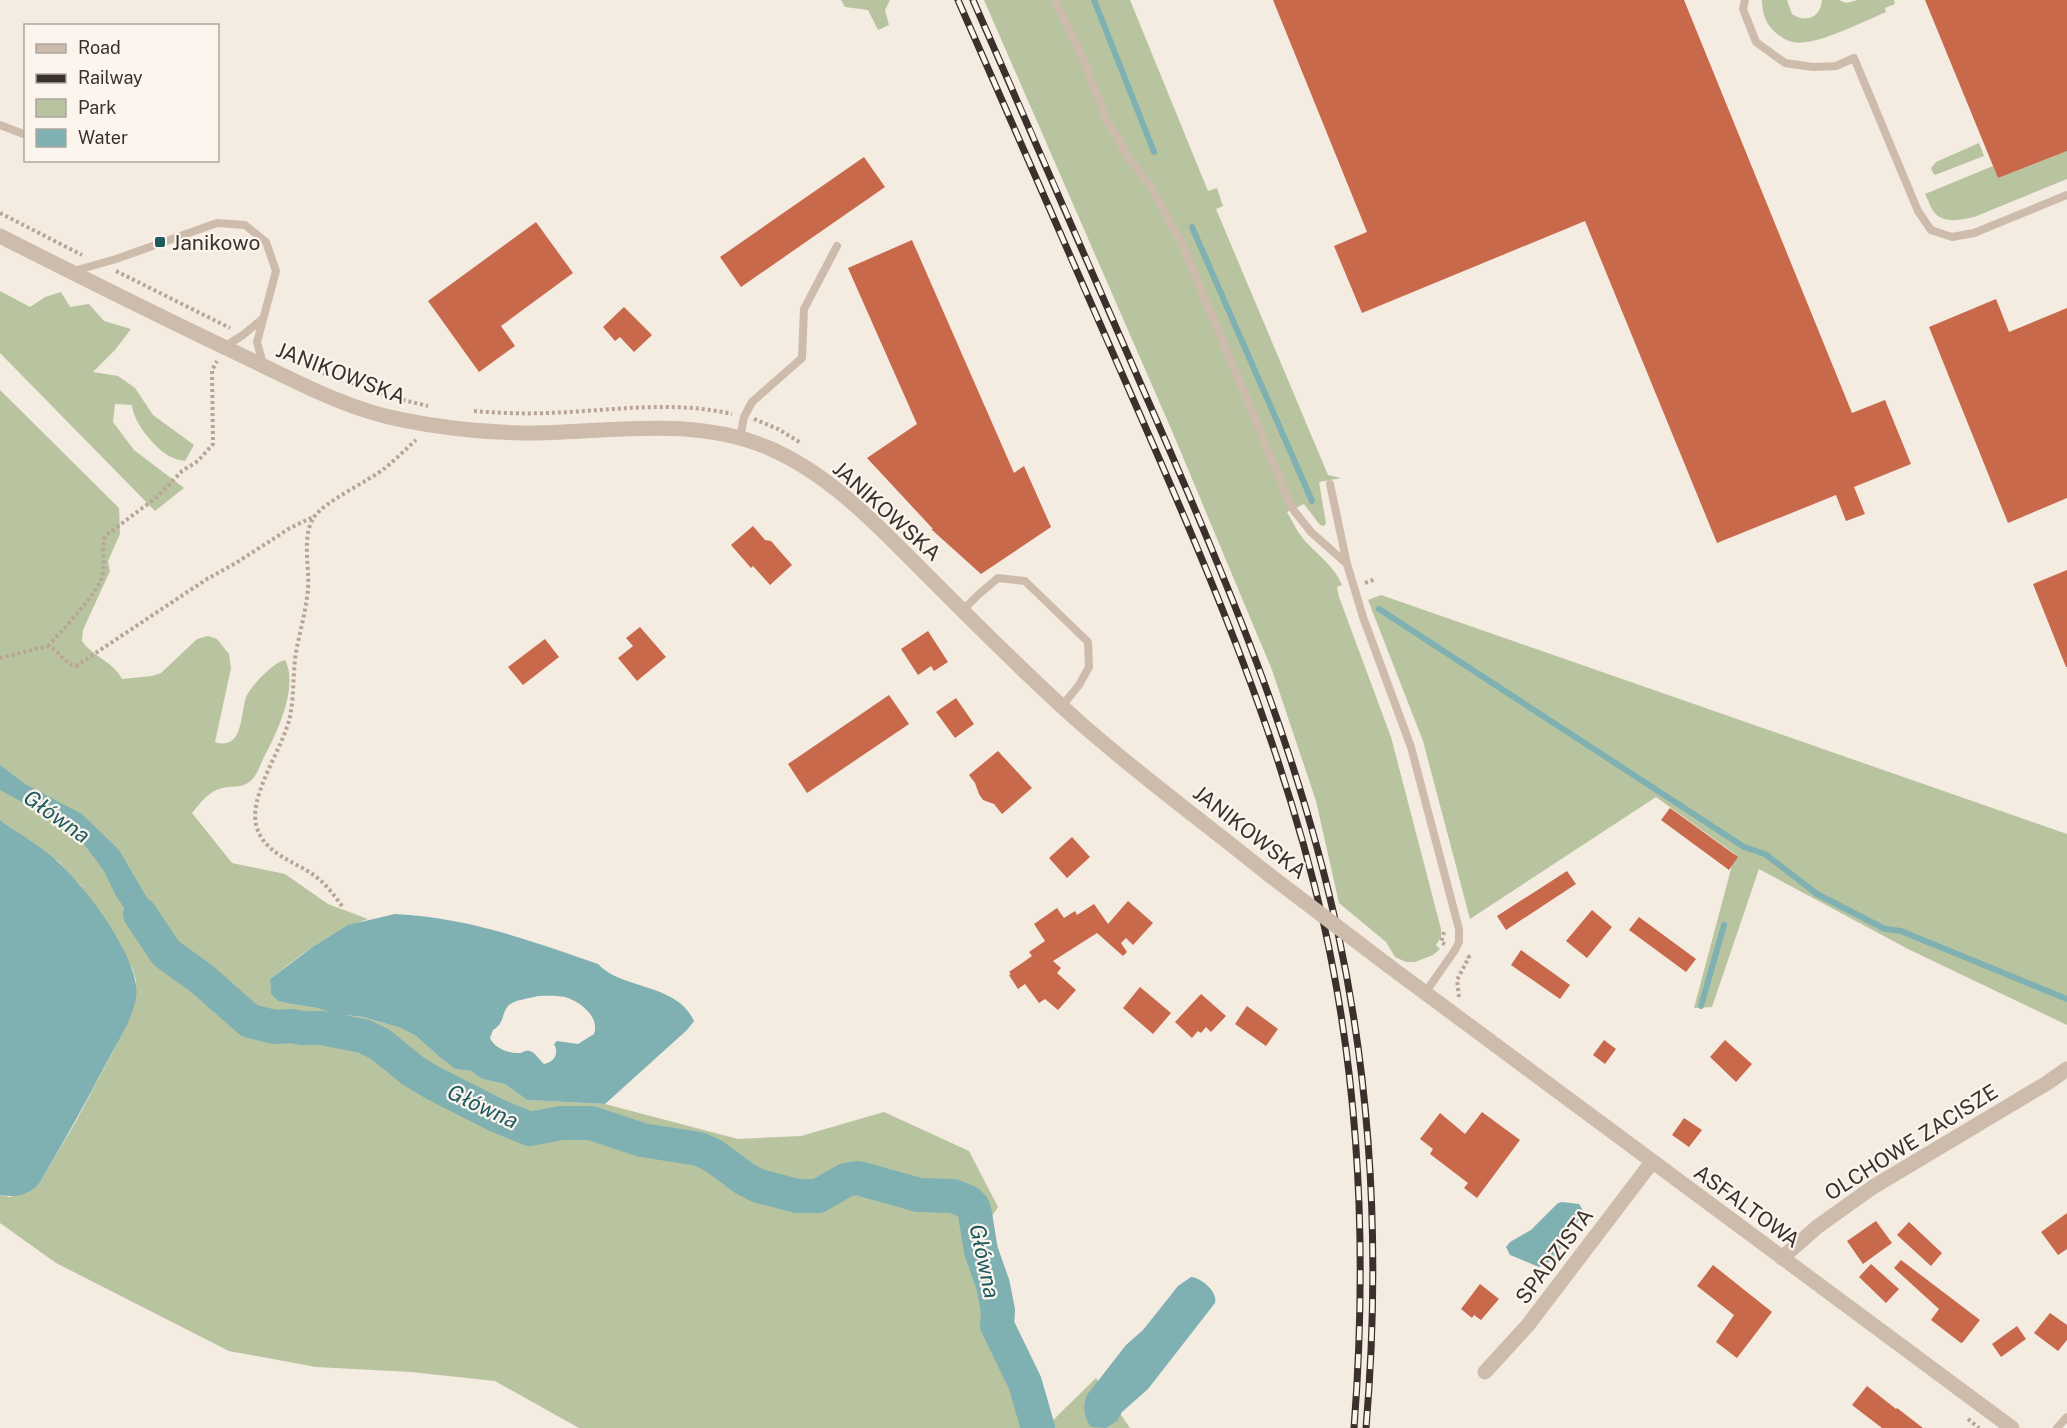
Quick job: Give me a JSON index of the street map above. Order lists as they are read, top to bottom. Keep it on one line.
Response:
{"streets":{"street":["JANIKOWSKA","OLCHOWE ZACISZE","ASFALTOWA","SPADZISTA"]},"crossings":[["JANIKOWSKA","ASFALTOWA"],["OLCHOWE ZACISZE","ASFALTOWA"],["ASFALTOWA","SPADZISTA"]],"water":["Główna"],"places":{"transit":["Janikowo"]},"legend":["Road","Railway","Park","Water"]}
